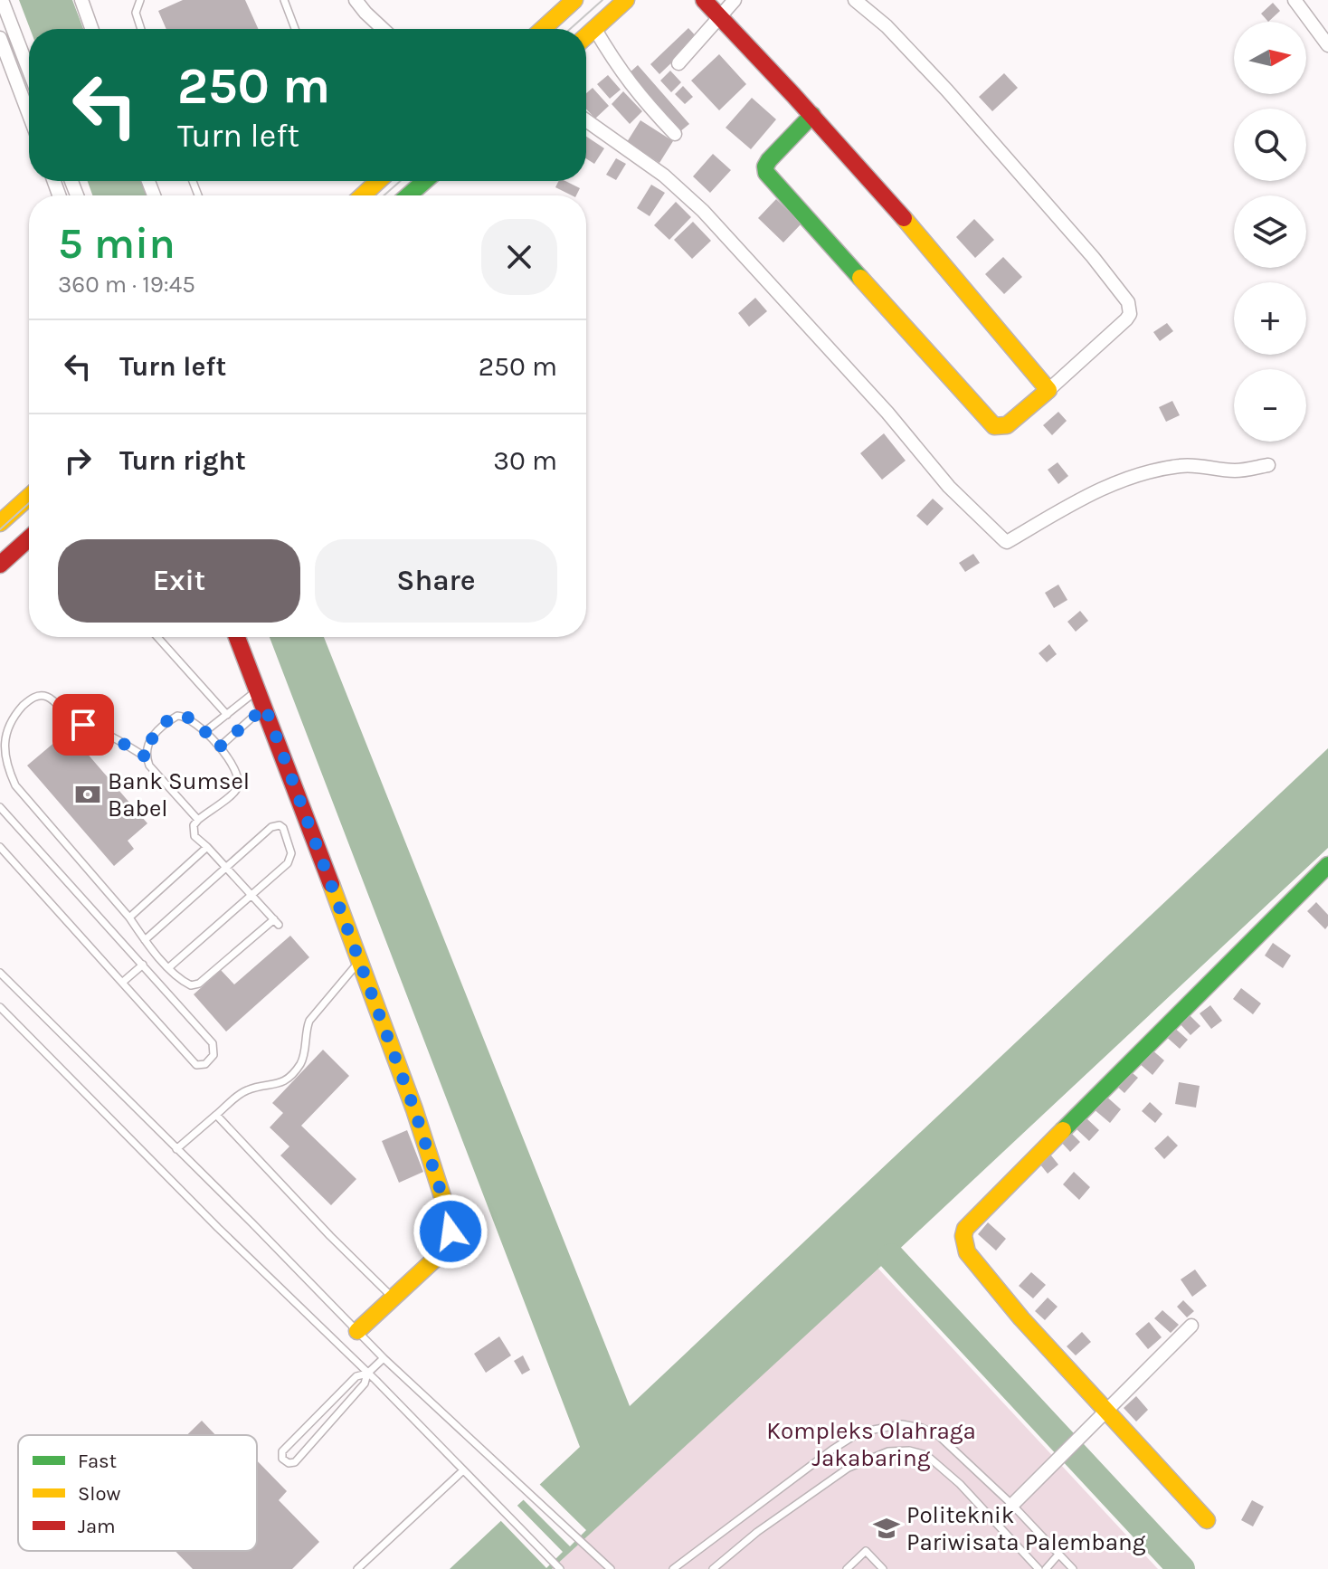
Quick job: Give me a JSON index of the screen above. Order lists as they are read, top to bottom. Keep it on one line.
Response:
{"parks":["Kompleks Olahraga Jakabaring"],"places":{"bank":["Bank Sumsel Babel"],"school or university":["Politeknik Pariwisata Palembang"]},"legend":["Fast","Slow","Jam"],"north":"right","page":{"map_buttons":["+","−"],"turn":["250 m","Turn left"],"heading":["5 min","360 m · 19:45"],"list":[{"name":"Turn left","value":"250 m"},{"name":"Turn right","value":"30 m"}],"buttons":["Exit","Share"]}}
